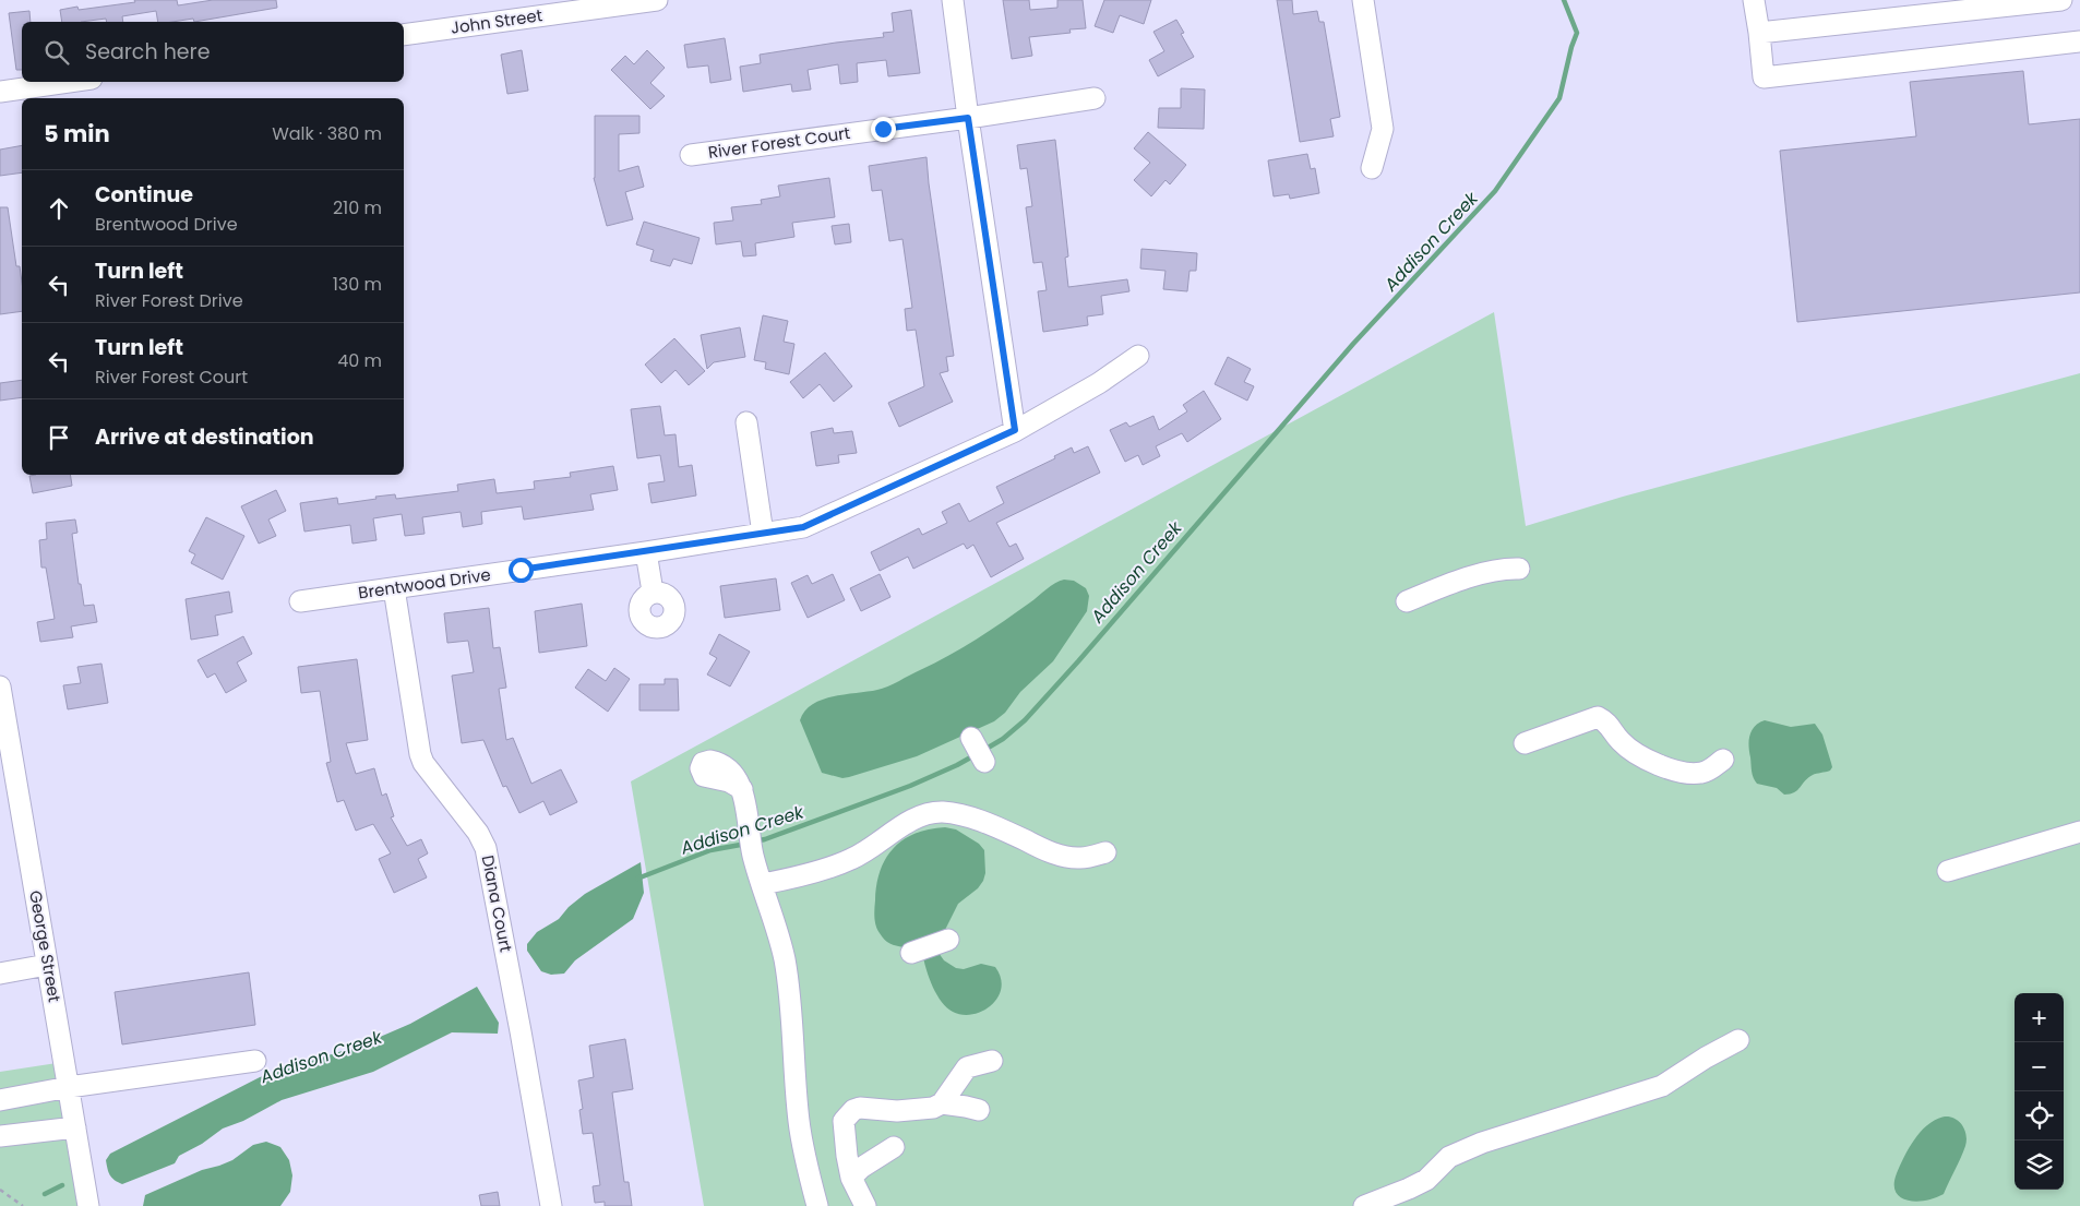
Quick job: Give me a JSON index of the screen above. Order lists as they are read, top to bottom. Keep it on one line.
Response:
{"streets":{"street":["John Street","River Forest Court","Brentwood Drive","Diana Court","George Street"]},"crossings":[["Brentwood Drive","Diana Court"]],"water":["Addison Creek"],"page":{"search":"Search here","heading":["5 min","Walk · 380 m"],"list":[["Continue","Brentwood Drive","210 m"],["Turn left","River Forest Drive","130 m"],["Turn left","River Forest Court","40 m"],"Arrive at destination"],"map_buttons":["+","−"]}}
